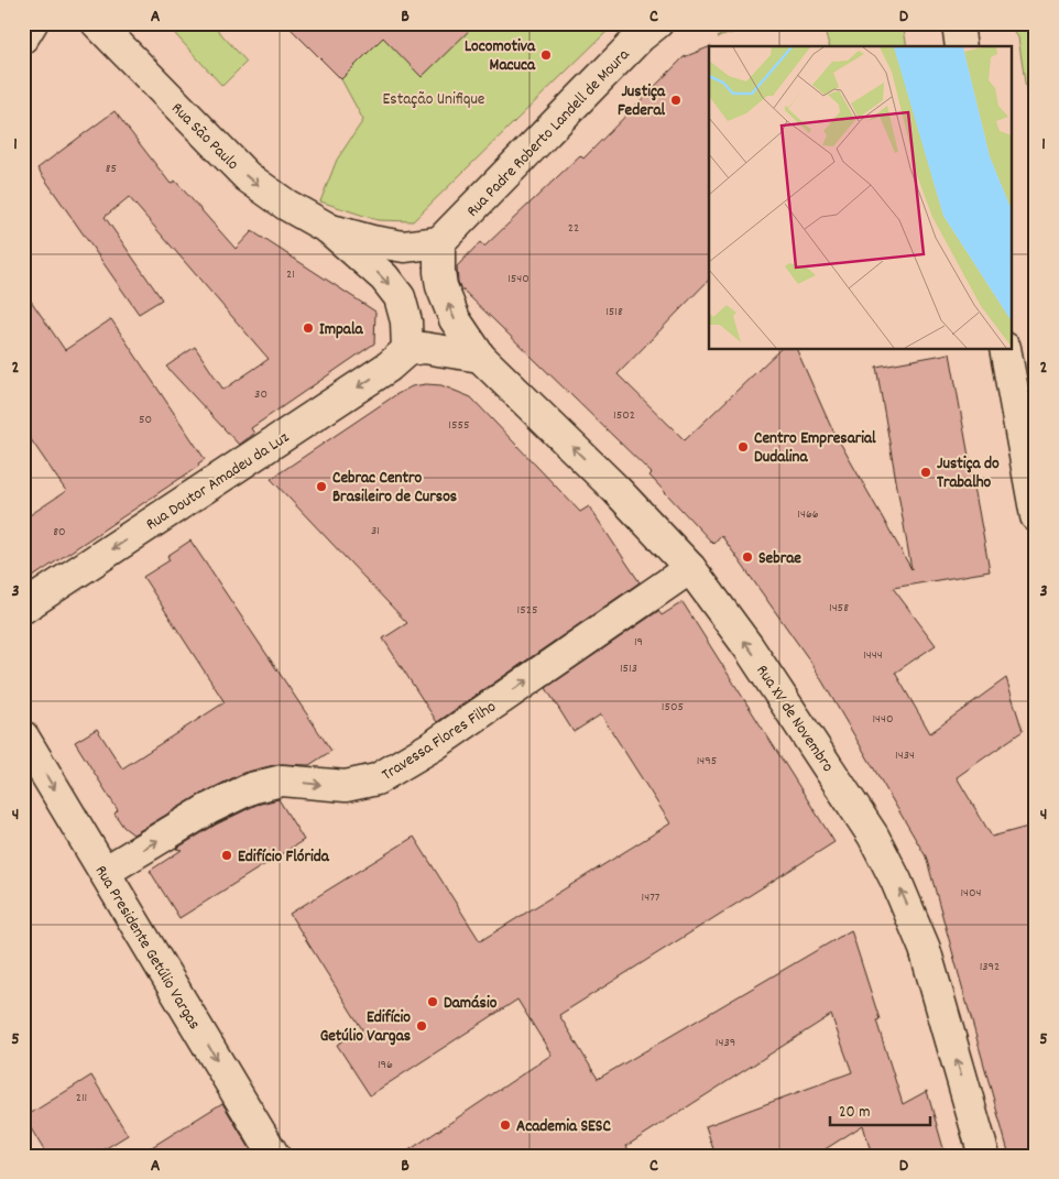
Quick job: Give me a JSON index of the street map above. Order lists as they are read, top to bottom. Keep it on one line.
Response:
{"streets":{"street":["Rua Padre Roberto Landell de Moura","Rua São Paulo","Rua Doutor Amadeu da Luz","Rua XV de Novembro","Travessa Flores Filho","Rua Presidente Getúlio Vargas"]},"crossings":[["Rua Padre Roberto Landell de Moura","Rua São Paulo"],["Rua Padre Roberto Landell de Moura","Rua XV de Novembro"],["Rua São Paulo","Rua Doutor Amadeu da Luz"],["Rua São Paulo","Rua XV de Novembro"],["Rua XV de Novembro","Travessa Flores Filho"],["Travessa Flores Filho","Rua Presidente Getúlio Vargas"]],"one_way":["Rua São Paulo","Rua Doutor Amadeu da Luz","Rua XV de Novembro","Travessa Flores Filho","Rua Presidente Getúlio Vargas"],"parks":["Estação Unifique"],"places":["Locomotiva Macuca","Justiça Federal","Impala","Centro Empresarial Dudalina","Justiça do Trabalho","Cebrac Centro Brasileiro de Cursos","Sebrae","Edifício Flórida","Damásio","Edifício Getúlio Vargas","Academia SESC"],"house_numbers":["85","22","21","1540","1518","30","1502","50","1555","1466","31","80","1458","1525","19","1444","1513","1505","1440","1434","1495","1404","1477","1392","1439","196","211"],"scale_bar":"20 m","grid":{"columns":["A","B","C","D"],"rows":["1","2","3","4","5"]}}
